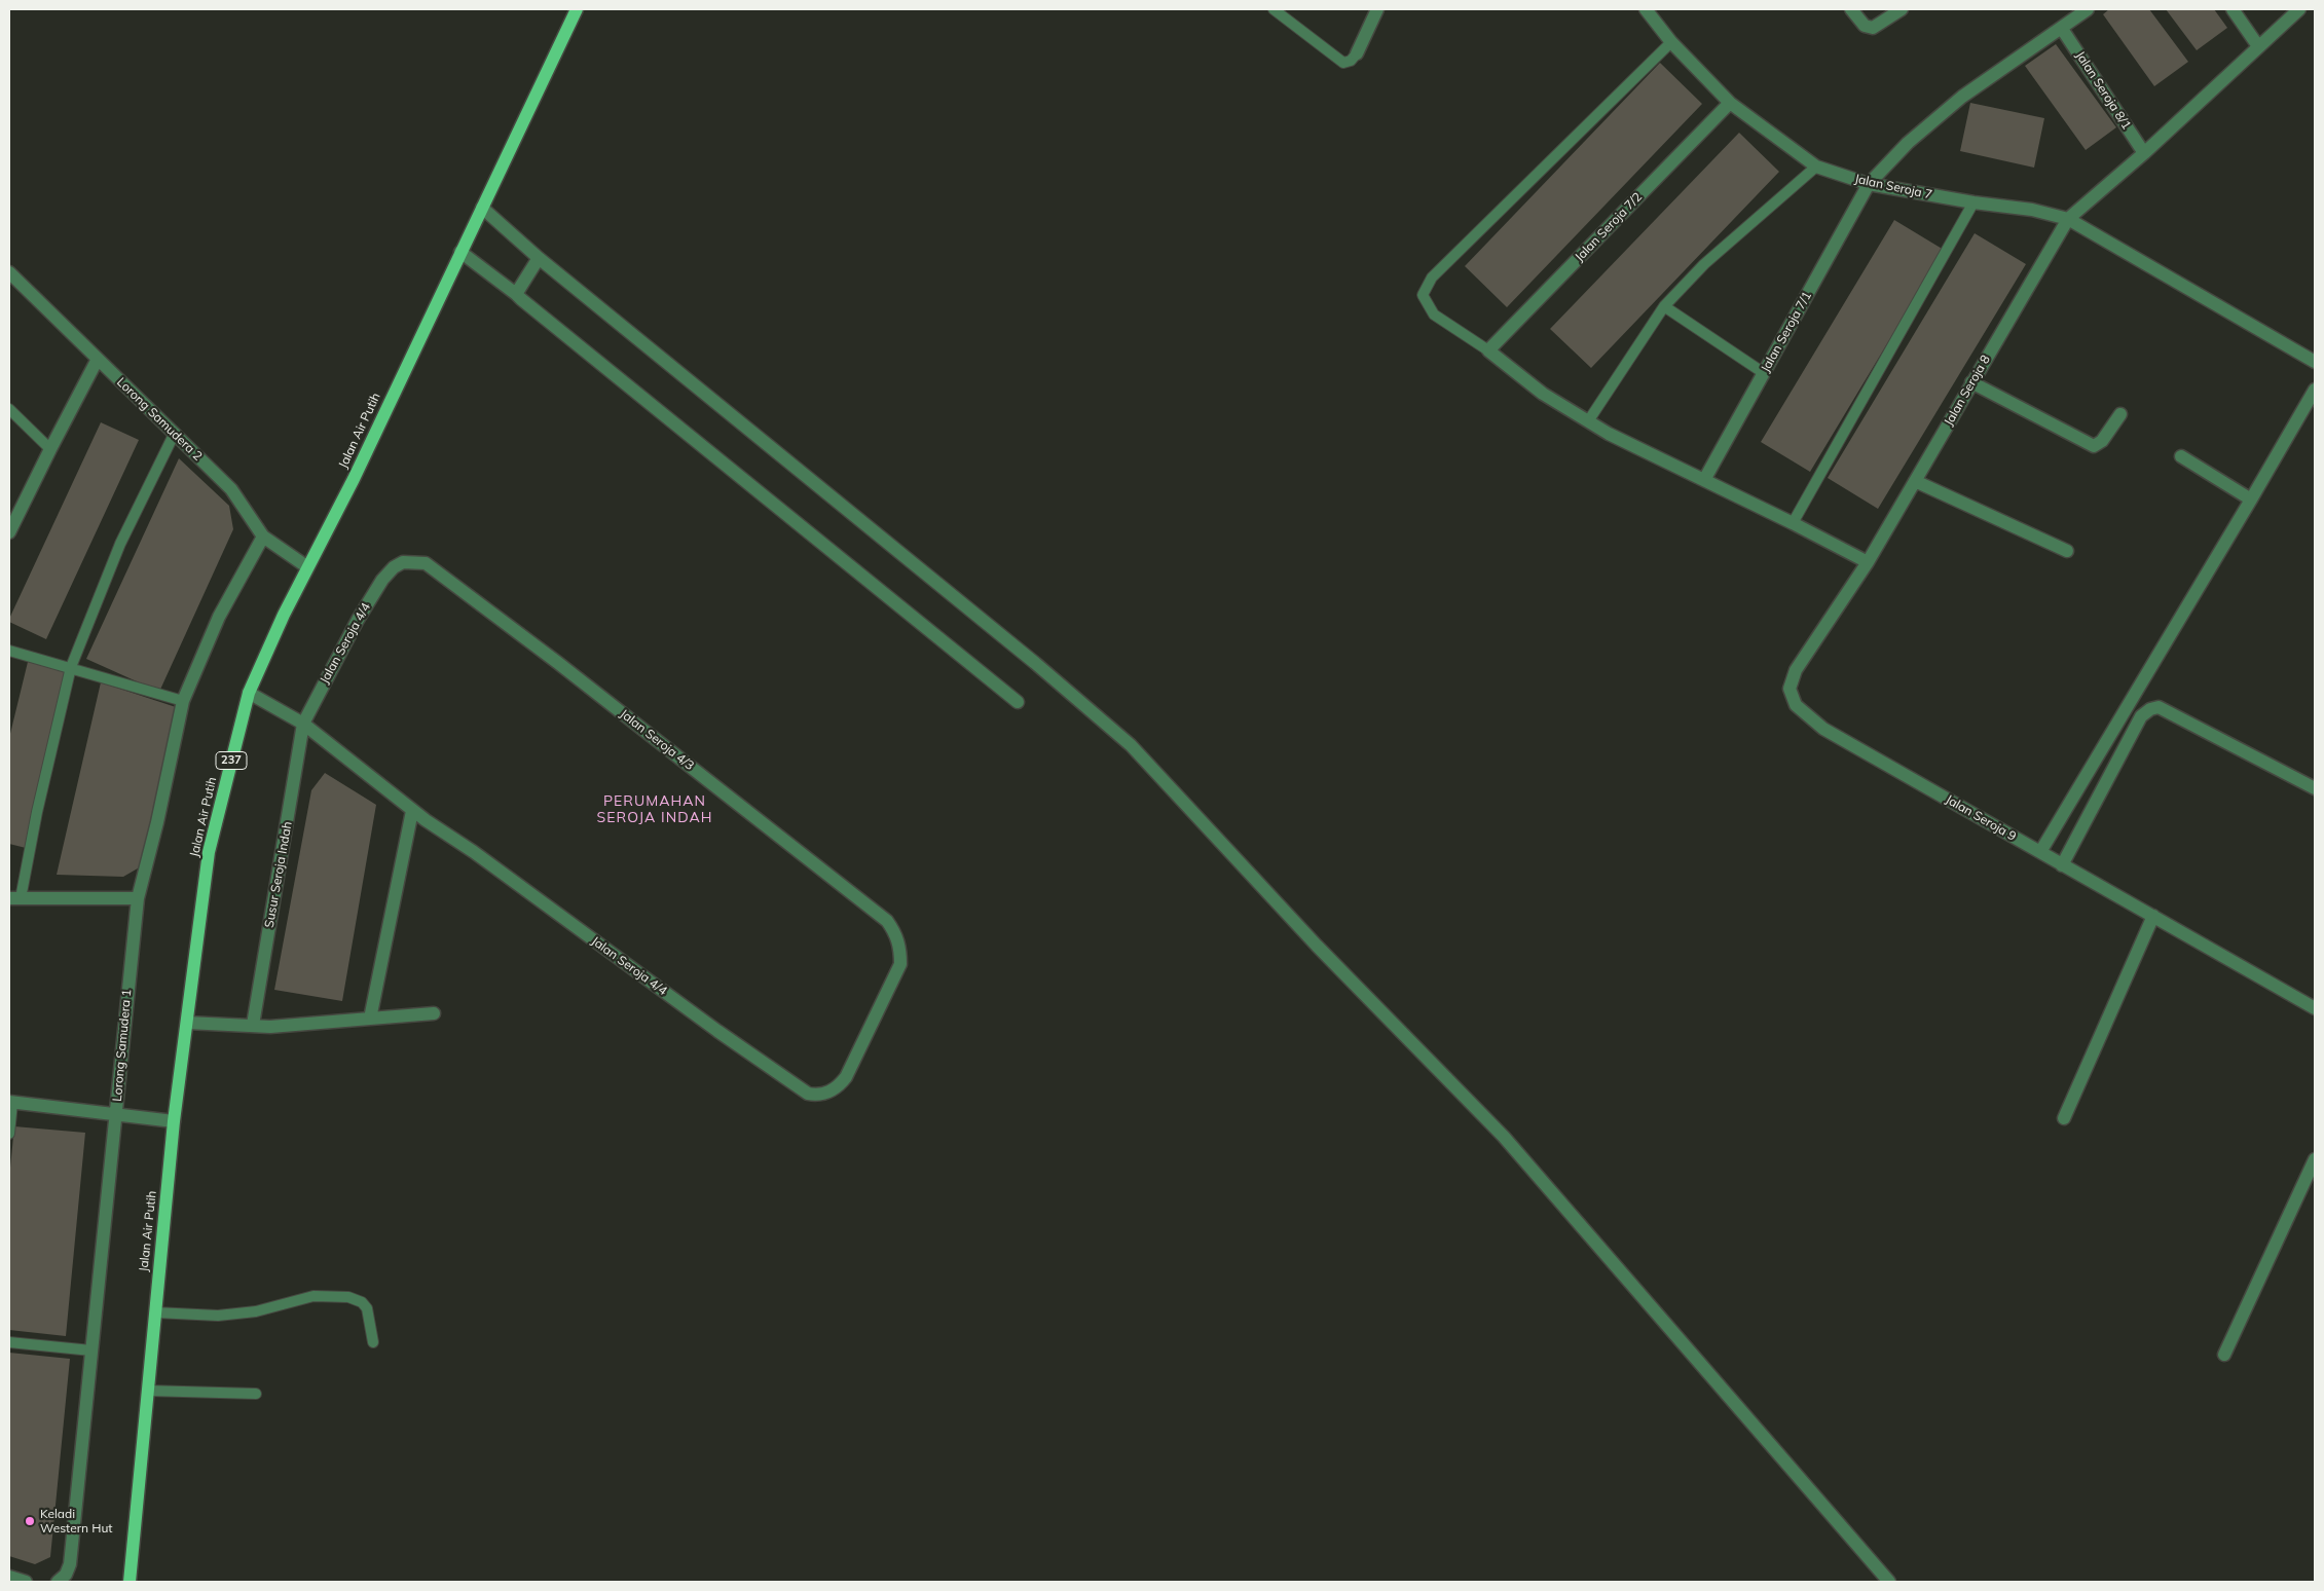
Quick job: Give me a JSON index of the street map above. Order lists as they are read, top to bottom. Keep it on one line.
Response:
{"streets":{"main road":["Jalan Air Putih","237"],"street":["Jalan Seroja 8/1","Jalan Seroja 7","Jalan Seroja 7/2","Jalan Seroja 7/1","Jalan Seroja 8","Lorong Samudera 2","Jalan Seroja 4/4","Jalan Seroja 4/3","Jalan Seroja 9","Susur Seroja Indah","Lorong Samudera 1"]},"crossings":[["Jalan Seroja 8/1","Jalan Seroja 7/1"],["Jalan Seroja 8/1","Jalan Seroja 8"],["Jalan Seroja 7","Jalan Seroja 7/2"],["Jalan Seroja 7","Jalan Seroja 7/1"],["Jalan Seroja 7","Jalan Seroja 8"],["Jalan Seroja 8","Jalan Seroja 9"],["Lorong Samudera 2","Jalan Air Putih"],["Lorong Samudera 2","Lorong Samudera 1"],["Jalan Air Putih","Jalan Seroja 4/4"],["Jalan Seroja 4/4","Jalan Seroja 4/3"],["Jalan Seroja 4/4","Susur Seroja Indah"]],"districts":["PERUMAHAN SEROJA INDAH"],"places":["Keladi Western Hut"]}
